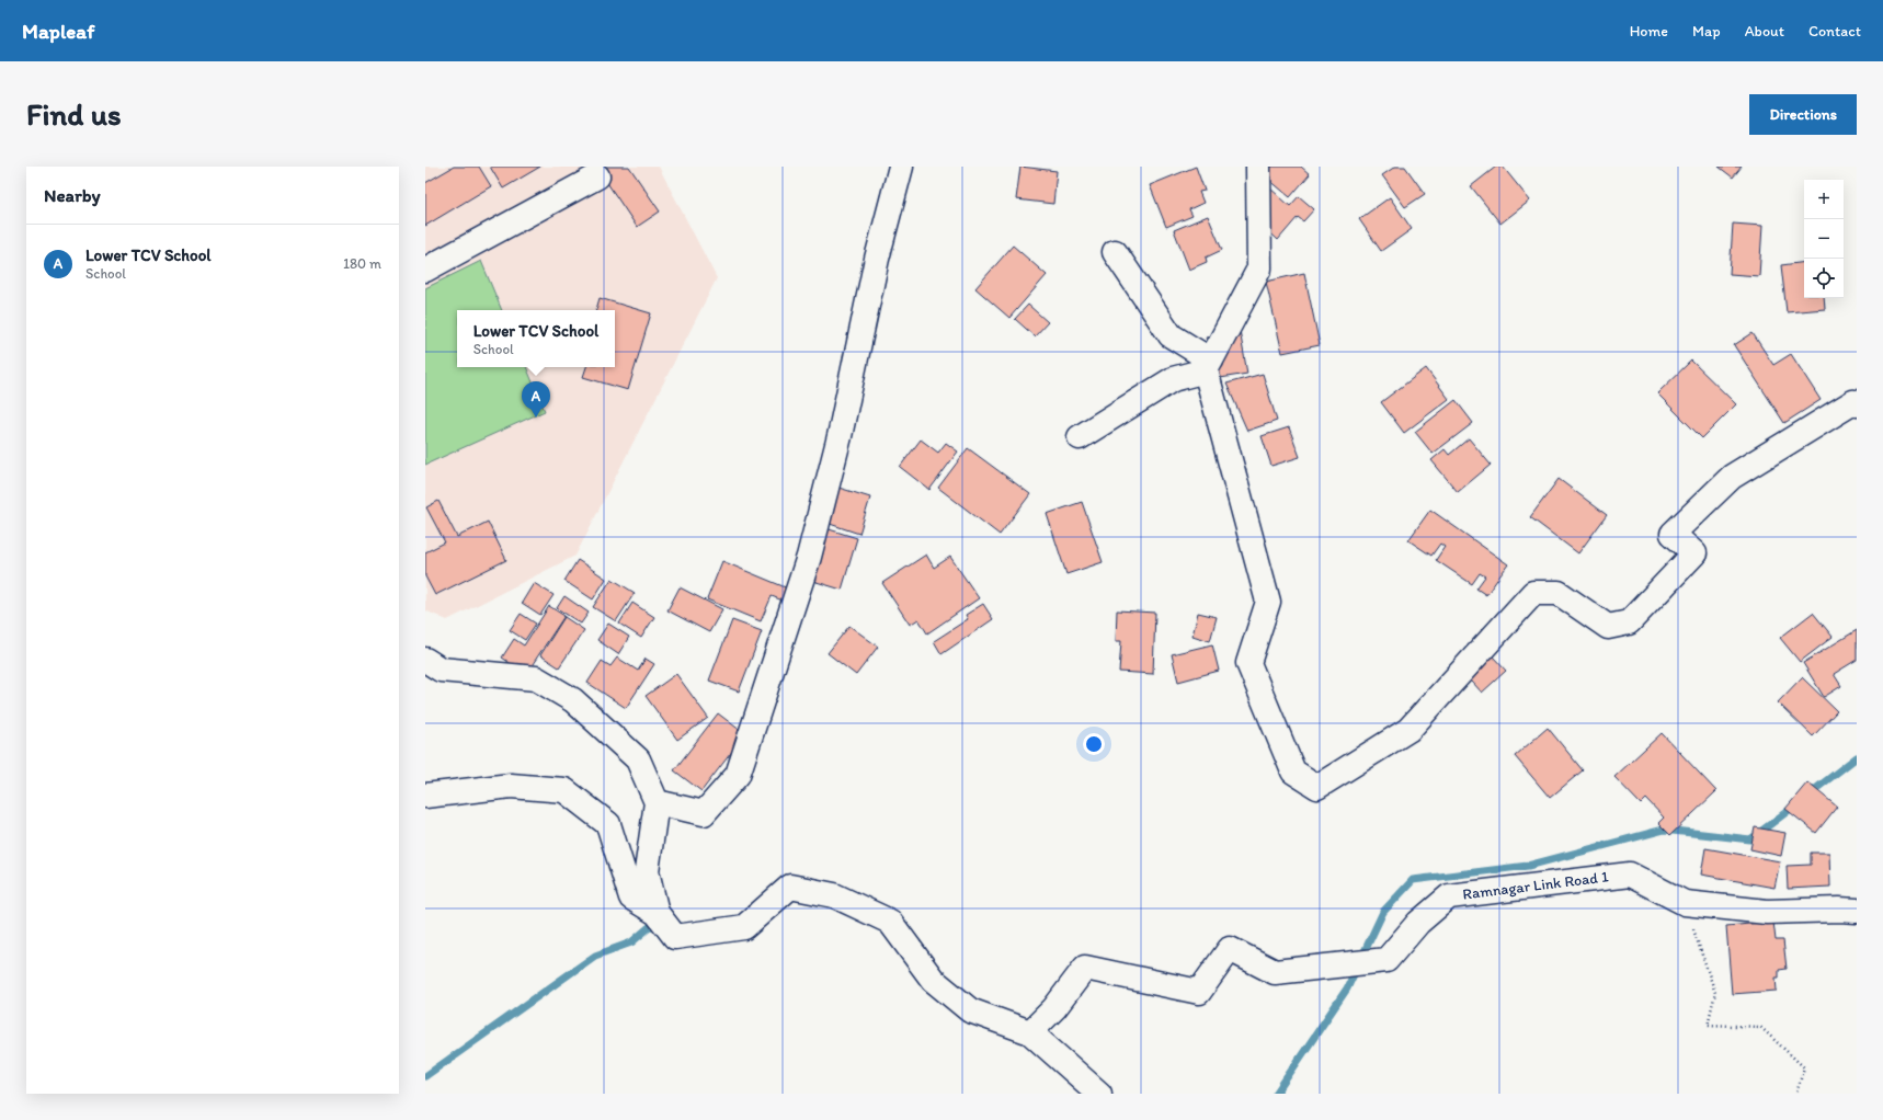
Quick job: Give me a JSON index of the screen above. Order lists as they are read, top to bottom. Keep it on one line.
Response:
{"streets":{"street":["Ramnagar Link Road 1"]},"page":{"header":"Mapleaf","nav":["Home","Map","About","Contact"],"buttons":"Directions","title":"Find us","heading":"Nearby","map_buttons":["+","−"],"list":[{"mark":"A","name":"Lower TCV School","note":"School","value":"180 m"}],"popup":["Lower TCV School","School"],"pins":"A"}}
